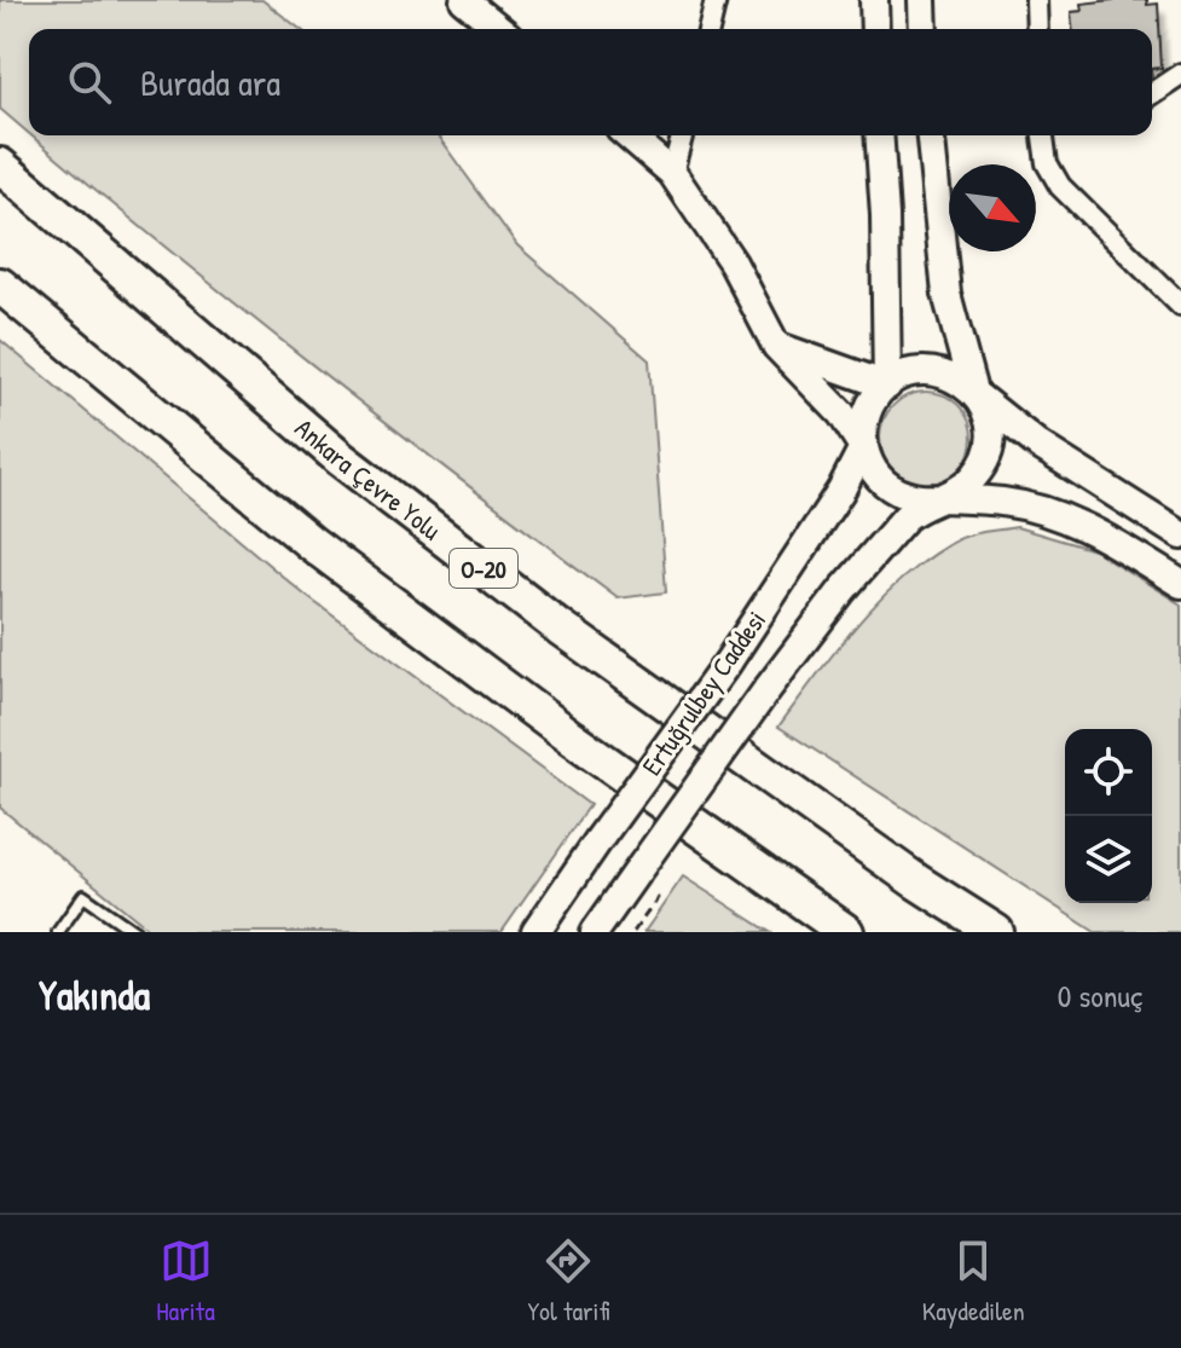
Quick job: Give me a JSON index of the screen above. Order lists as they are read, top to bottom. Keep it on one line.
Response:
{"streets":{"highway":["Ankara Çevre Yolu","O-20"],"main road":["Ertuğrulbey Caddesi"]},"north":"bottom right","page":{"search":"Burada ara","heading":["Yakında","0 sonuç"],"nav":["Harita","Yol tarifi","Kaydedilen"]}}
